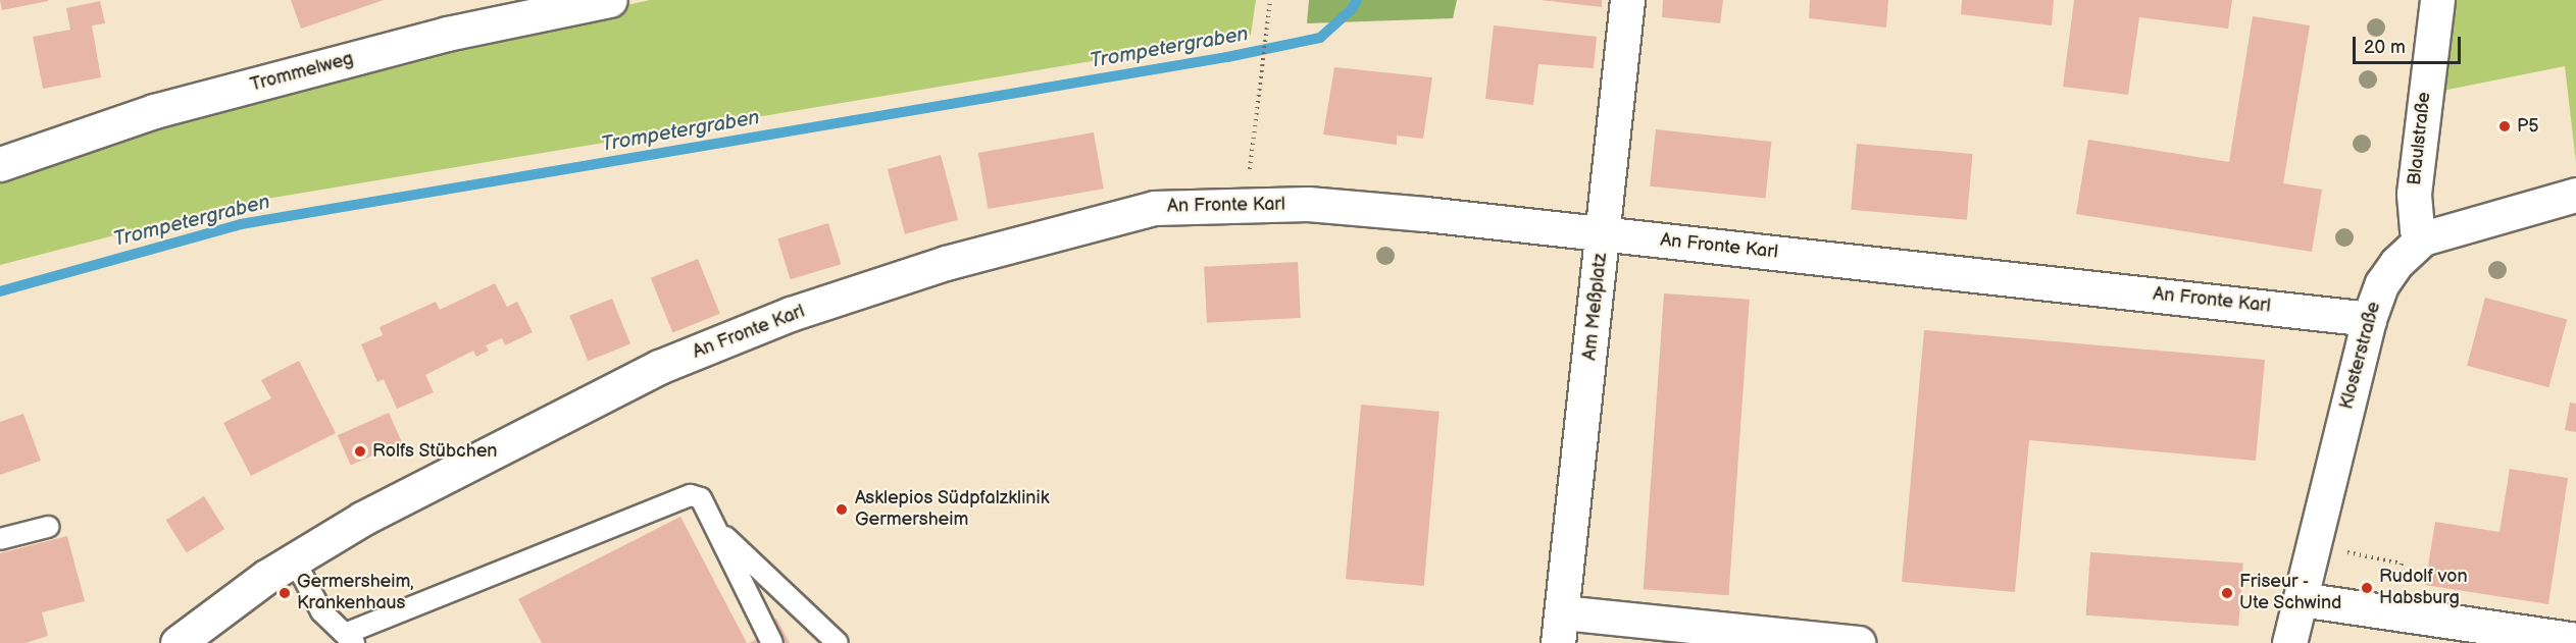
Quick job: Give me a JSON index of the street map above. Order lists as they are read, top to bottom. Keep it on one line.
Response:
{"streets":{"street":["Trommelweg","Blaulstraße","An Fronte Karl","Am Meßplatz","Klosterstraße"]},"crossings":[["Blaulstraße","Klosterstraße"],["An Fronte Karl","Am Meßplatz"],["An Fronte Karl","Klosterstraße"]],"water":["Trompetergraben"],"places":["P5","Rolfs Stübchen","Asklepios Südpfalzklinik Germersheim","Rudolf von Habsburg","Germersheim, Krankenhaus","Friseur - Ute Schwind"],"scale_bar":"20 m"}
